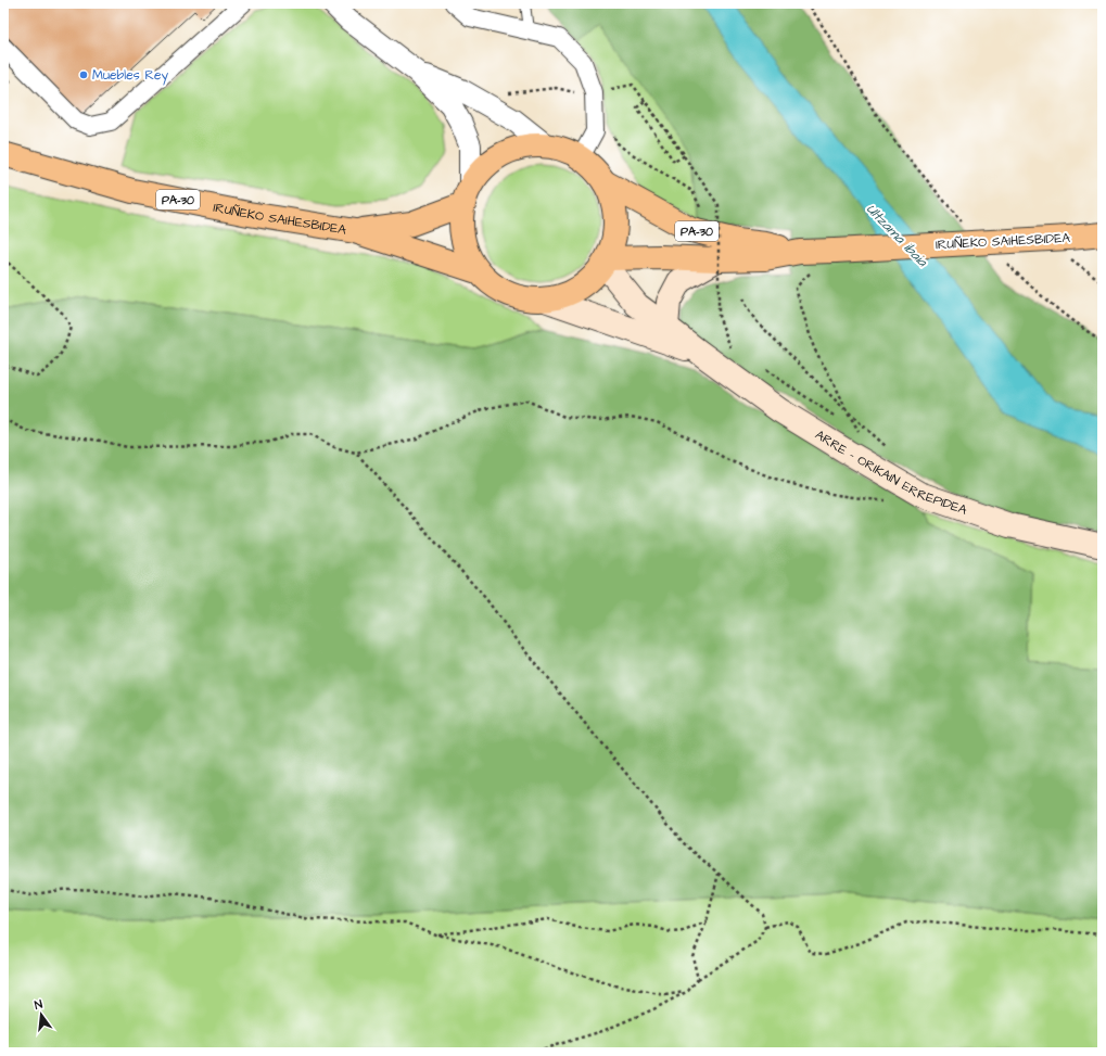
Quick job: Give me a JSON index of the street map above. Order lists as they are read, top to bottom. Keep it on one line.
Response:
{"streets":{"highway":["PA-30","IRUÑEKO SAIHESBIDEA"],"main road":["ARRE - ORIKAIN ERREPIDEA"]},"crossings":[["PA-30","IRUÑEKO SAIHESBIDEA"],["PA-30","ARRE - ORIKAIN ERREPIDEA"],["IRUÑEKO SAIHESBIDEA","ARRE - ORIKAIN ERREPIDEA"]],"water":["Ultzama ibaia"],"places":["Muebles Rey"],"north":"top"}
